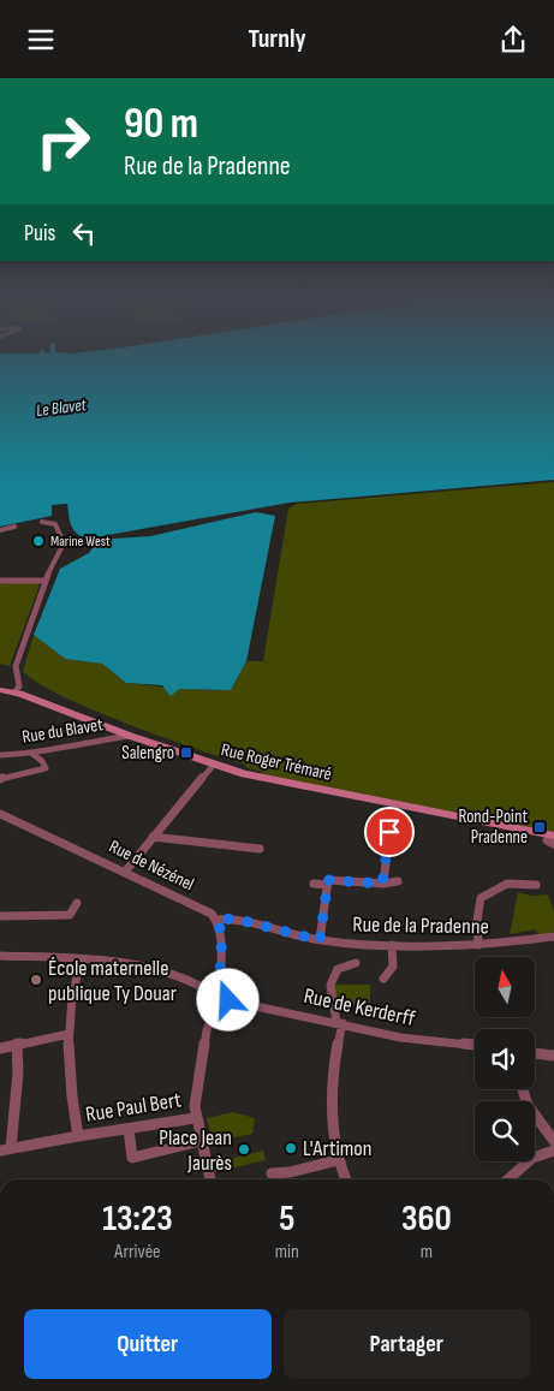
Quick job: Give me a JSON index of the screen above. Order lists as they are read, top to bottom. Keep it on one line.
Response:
{"streets":{"street":["Rue du Blavet","Rue Roger Trémaré","Rue de Nézénel","Rue de la Pradenne","Rue de Kerderff","Rue Paul Bert"]},"crossings":[["Rue du Blavet","Rue Roger Trémaré"],["Rue de Nézénel","Rue de la Pradenne"],["Rue de Kerderff","Rue Paul Bert"]],"water":["Le Blavet"],"places":{"other":["Marine West","École maternelle publique Ty Douar","L'Artimon","Place Jean Jaurès"],"transit":["Salengro","Rond-Point Pradenne"]},"north":"top","page":{"header":"Turnly","turn":["90 m","Rue de la Pradenne"],"then":"Puis","eta":["13:23","Arrivée","5","min","360","m"],"buttons":["Quitter","Partager"]}}
